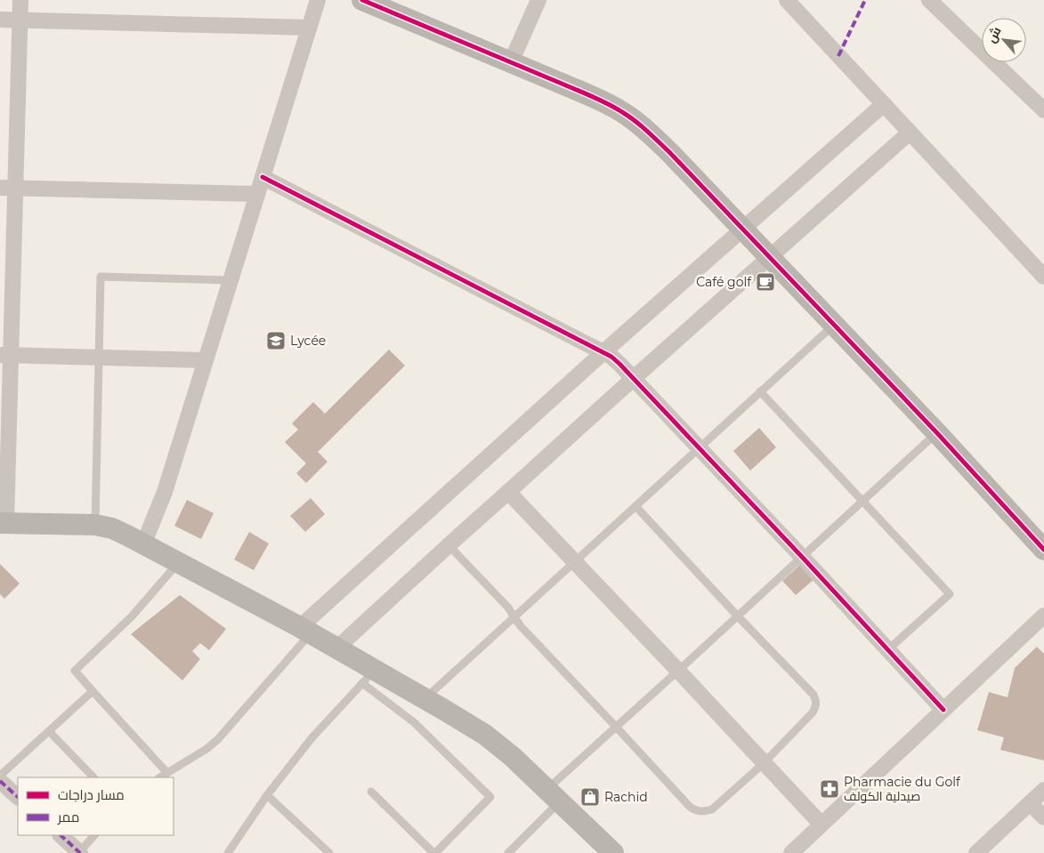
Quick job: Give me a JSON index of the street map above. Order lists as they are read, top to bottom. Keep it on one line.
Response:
{"places":{"cafe":["Café golf"],"school or university":["Lycée"],"pharmacy":["Pharmacie du Golf صيدلية الكولف"],"shop":["Rachid"]},"legend":["مسار دراجات","ممر"],"north":"top left"}
